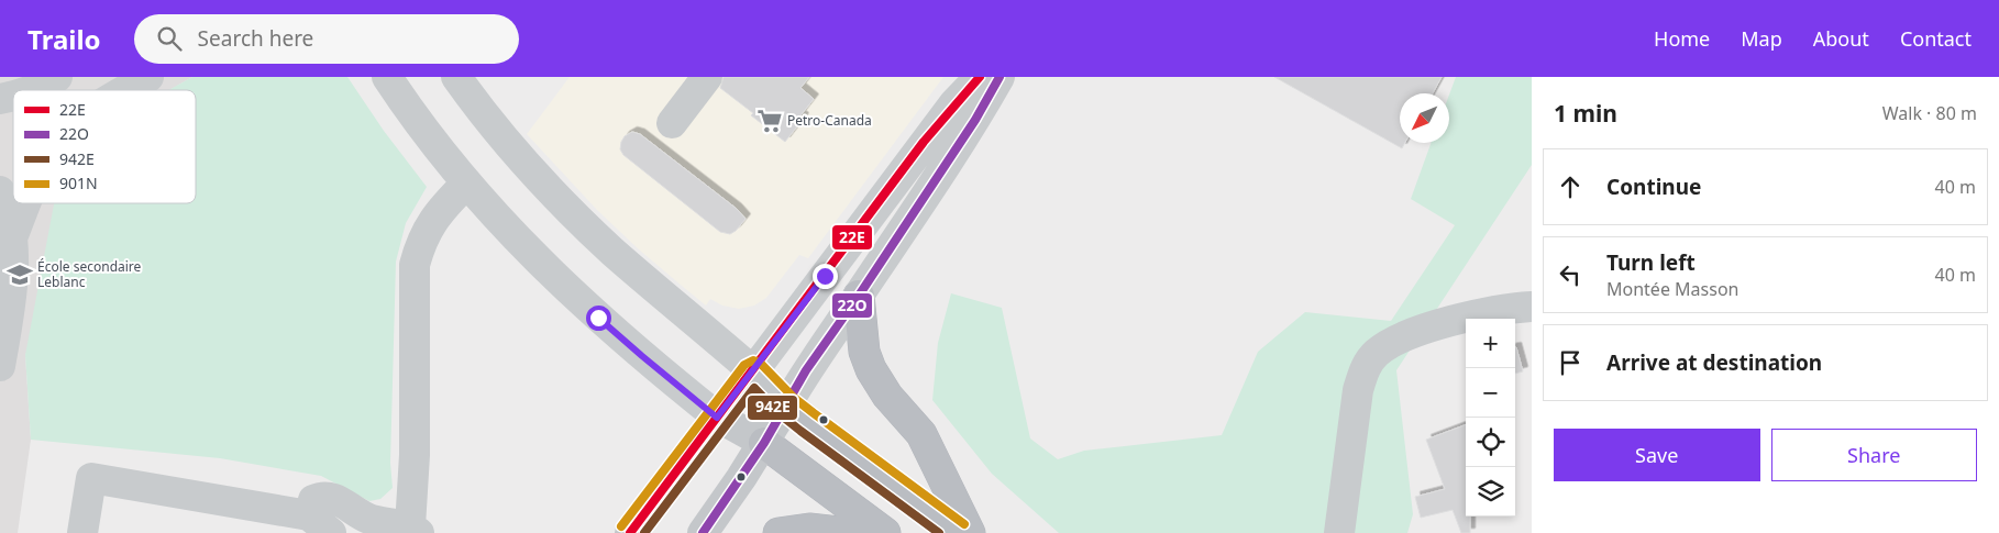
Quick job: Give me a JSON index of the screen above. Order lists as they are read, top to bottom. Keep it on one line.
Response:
{"places":{"supermarket":["Petro-Canada"],"school or university":["École secondaire Leblanc"]},"lines":["transit line 22E","transit line 22O","transit line 901N","transit line 942E"],"legend":["22E","22O","942E","901N"],"north":"bottom left","page":{"header":"Trailo","search":"Search here","nav":["Home","Map","About","Contact"],"heading":["1 min","Walk · 80 m"],"list":[["Continue","40 m"],["Turn left","Montée Masson","40 m"],"Arrive at destination"],"map_buttons":["+","−"],"buttons":["Save","Share"]}}
